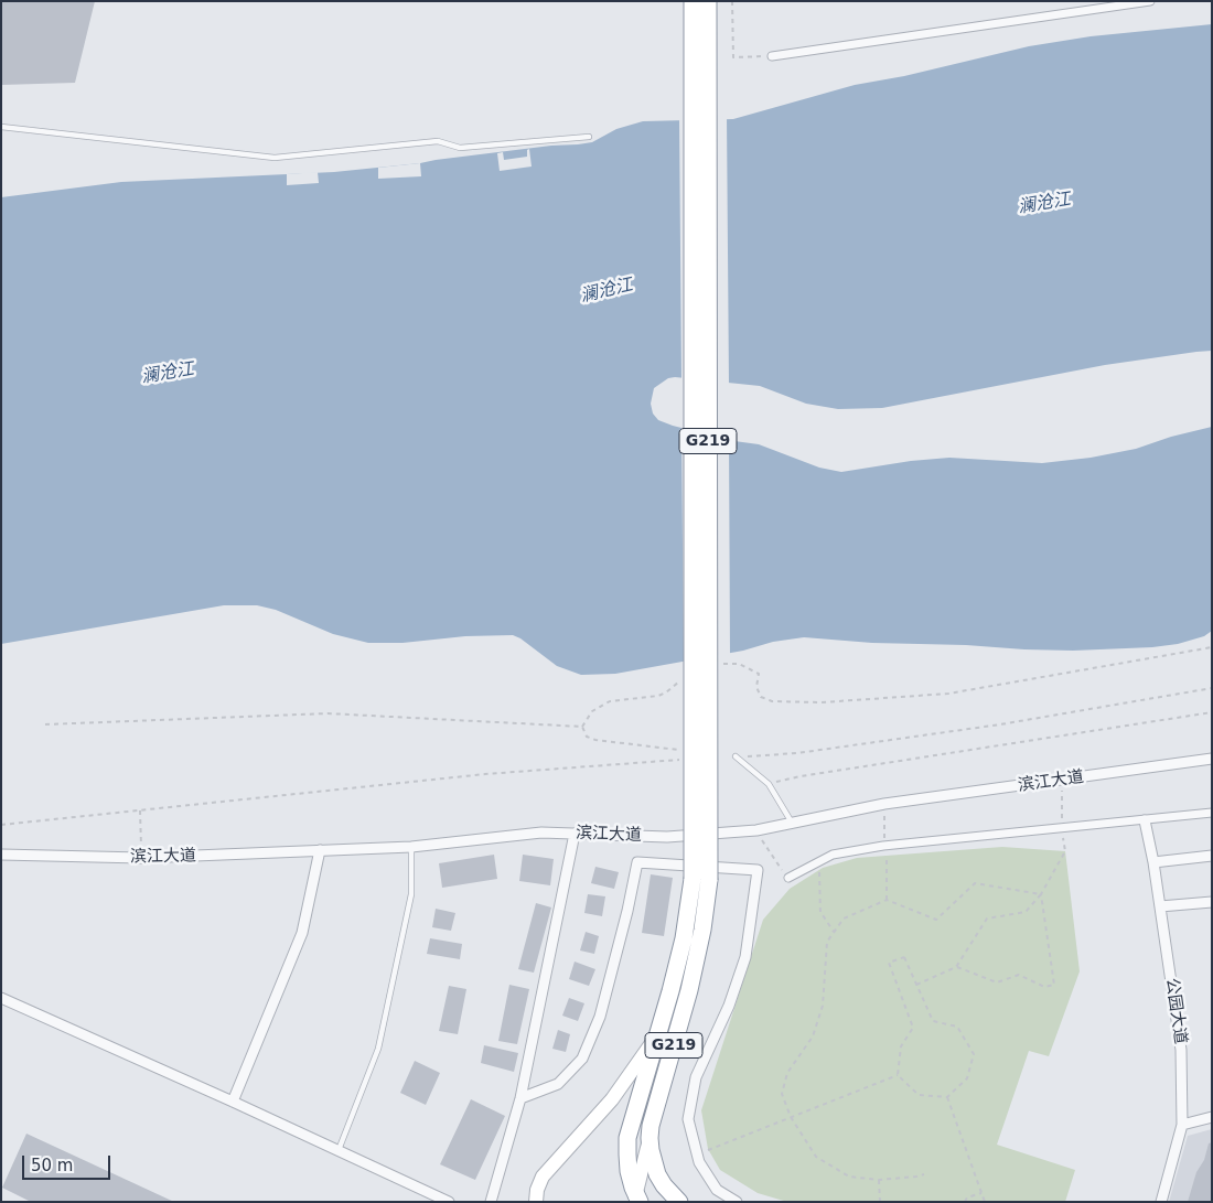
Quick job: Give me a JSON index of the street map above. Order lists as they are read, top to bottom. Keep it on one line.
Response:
{"streets":{"highway":["G219"],"street":["滨江大道","公园大道"]},"water":["澜沧江"],"scale_bar":"50 m"}
